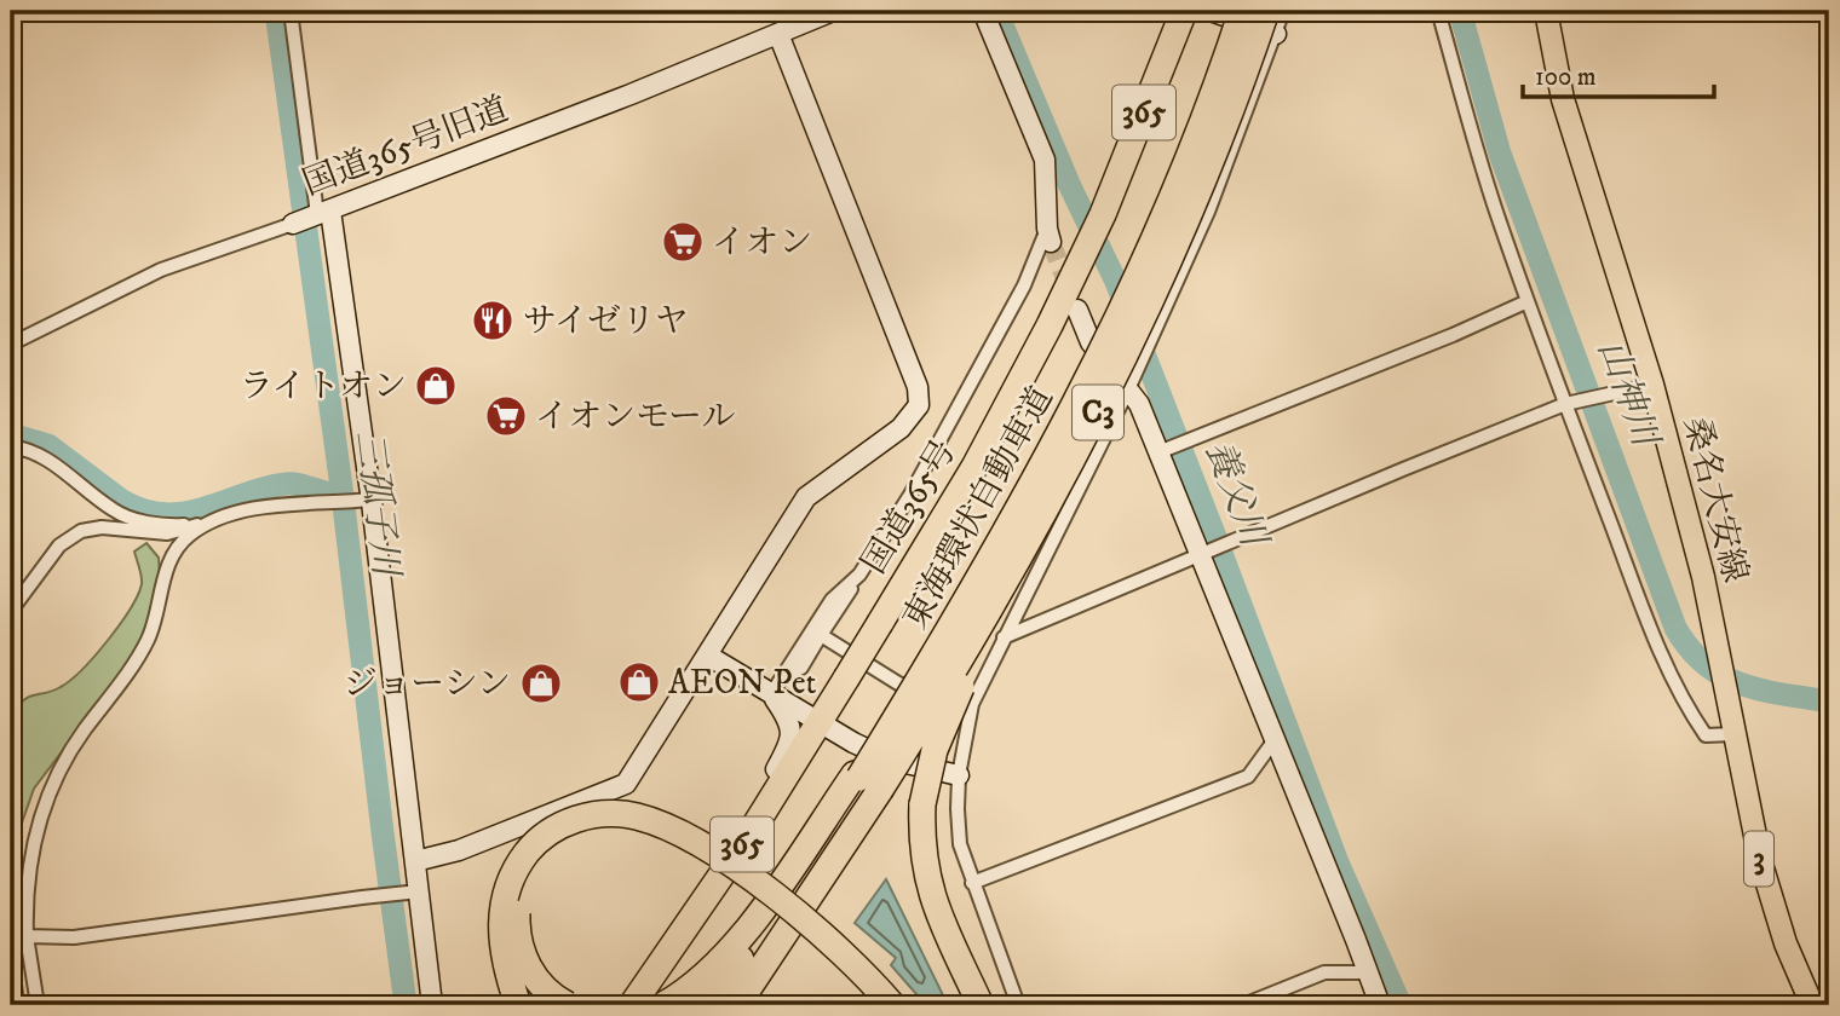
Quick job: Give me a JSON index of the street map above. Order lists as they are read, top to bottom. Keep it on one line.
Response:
{"streets":{"highway":["365","C3","国道365号","東海環状自動車道"],"main road":["桑名大安線","3"],"street":["国道365号旧道"]},"water":["山神川","養父川","三孤子川"],"places":{"supermarket":["イオン","イオンモール"],"restaurant":["サイゼリヤ"],"shop":["ライトオン","AEON Pet","ジョーシン"]},"scale_bar":"100 m"}
